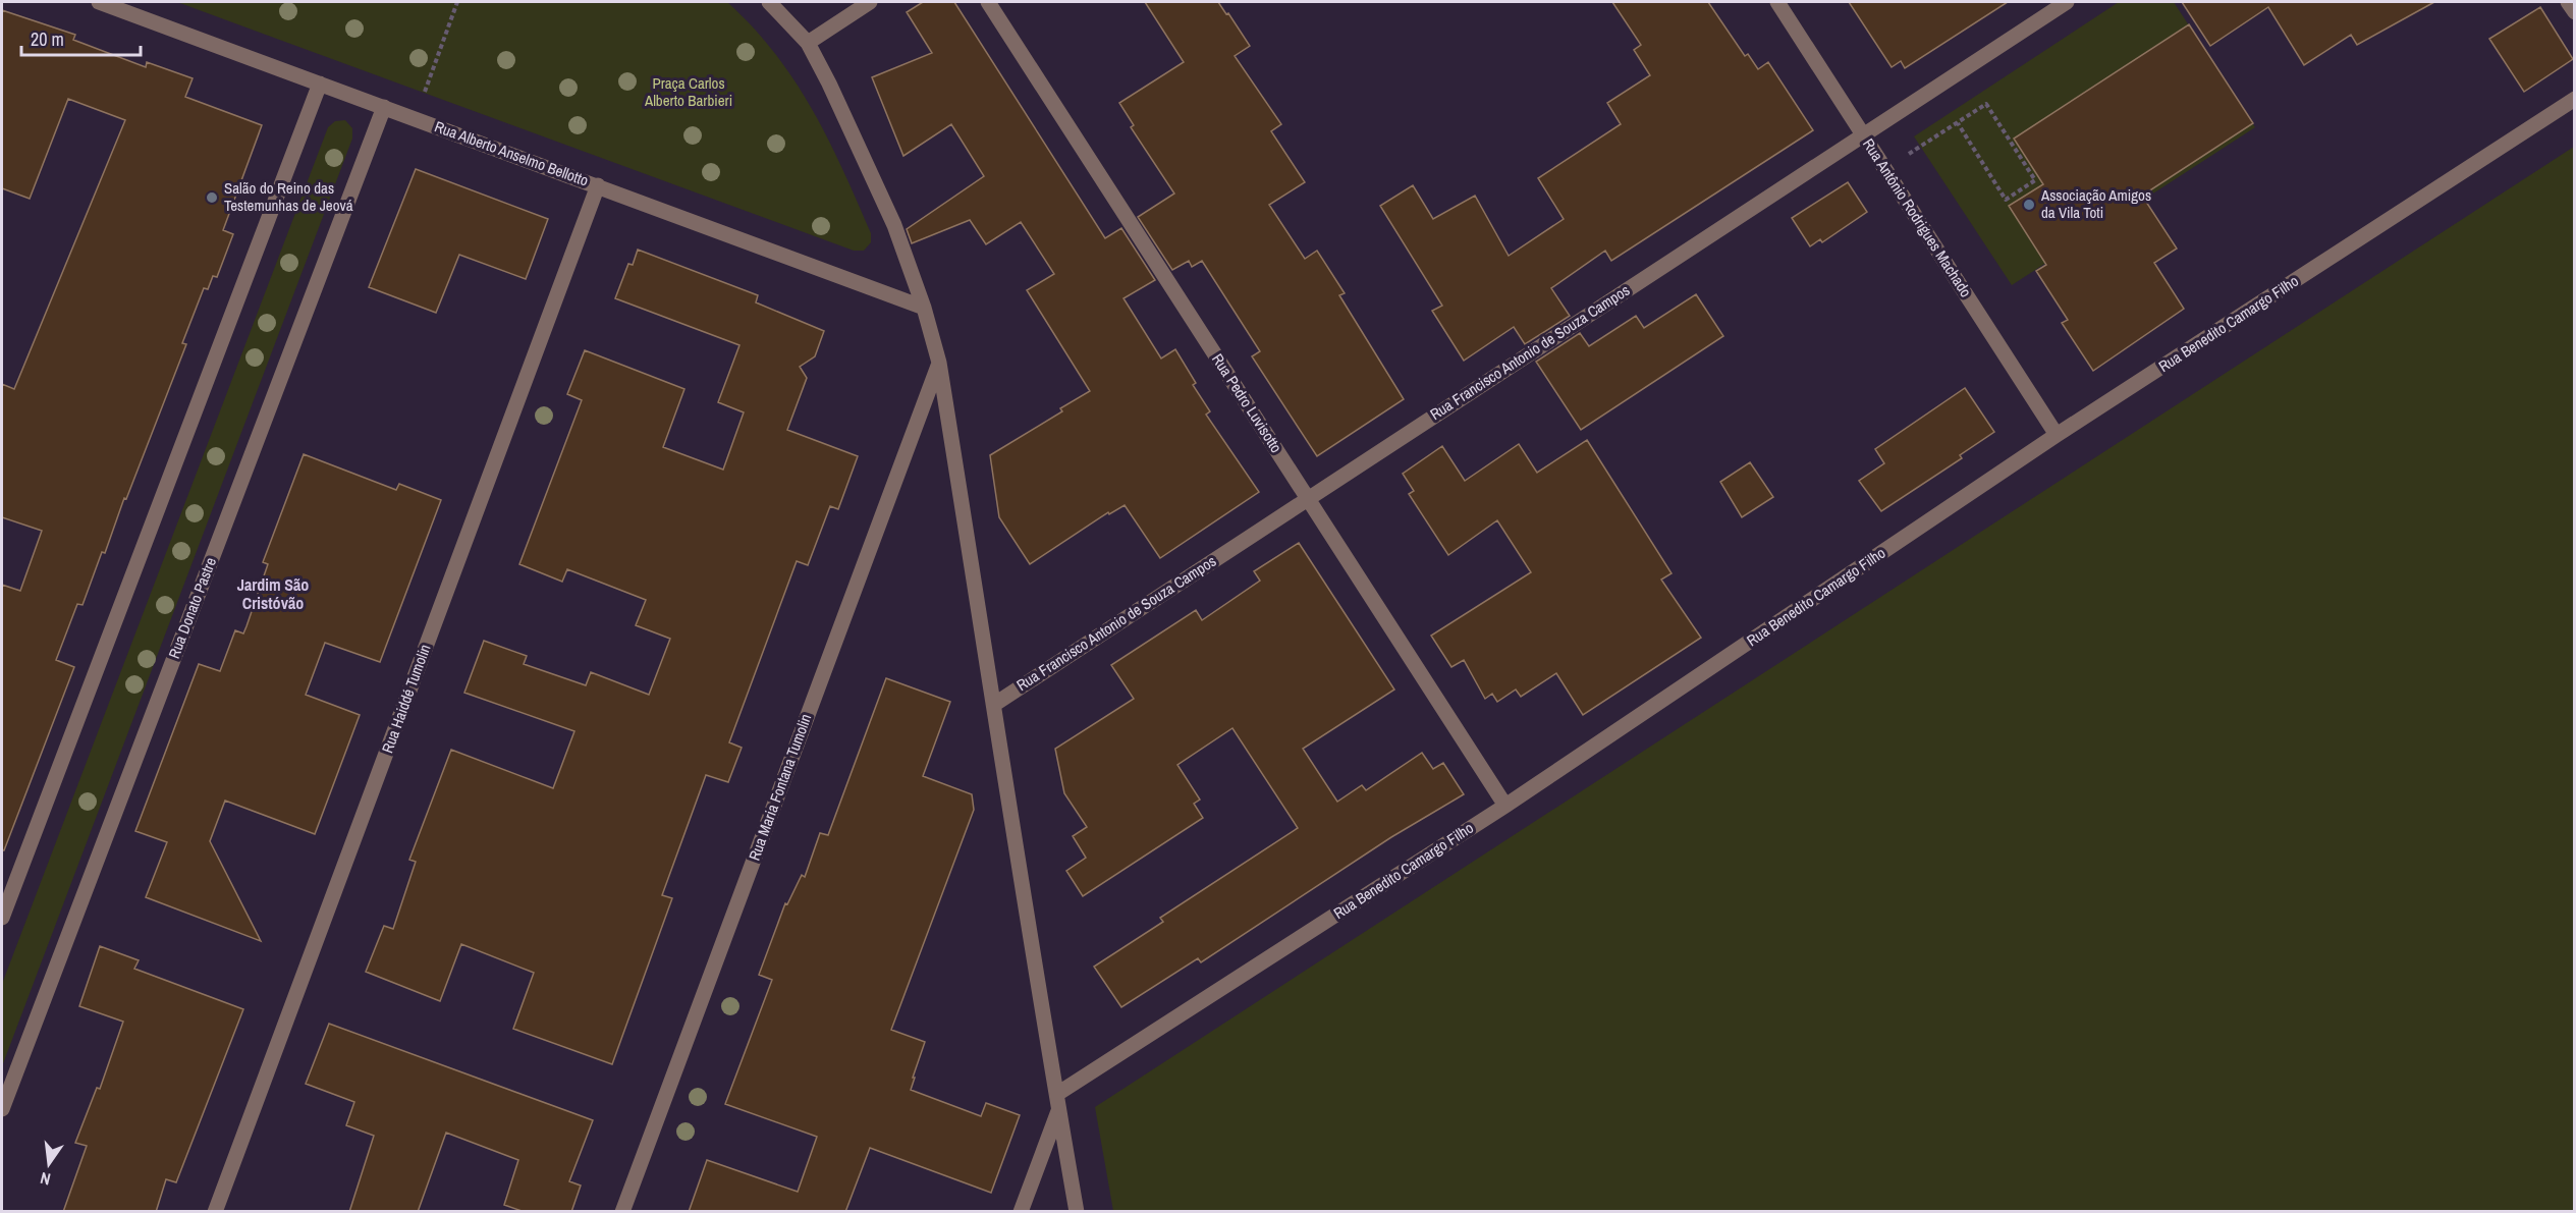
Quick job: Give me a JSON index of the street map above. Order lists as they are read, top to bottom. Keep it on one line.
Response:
{"streets":{"street":["Rua Alberto Anselmo Bellotto","Rua Antônio Rodrigues Machado","Rua Benedito Camargo Filho","Rua Francisco Antonio de Souza Campos","Rua Pedro Luvisotto","Rua Donato Pastre","Rua Haiddé Tumolin","Rua Maria Fontana Tumolin"]},"crossings":[["Rua Alberto Anselmo Bellotto","Rua Donato Pastre"],["Rua Alberto Anselmo Bellotto","Rua Haiddé Tumolin"],["Rua Antônio Rodrigues Machado","Rua Benedito Camargo Filho"],["Rua Antônio Rodrigues Machado","Rua Francisco Antonio de Souza Campos"],["Rua Benedito Camargo Filho","Rua Pedro Luvisotto"],["Rua Francisco Antonio de Souza Campos","Rua Pedro Luvisotto"]],"districts":["Jardim São Cristóvão"],"parks":["Praça Carlos Alberto Barbieri"],"places":["Salão do Reino das Testemunhas de Jeová","Associação Amigos da Vila Toti"],"scale_bar":"20 m","north":"bottom"}
